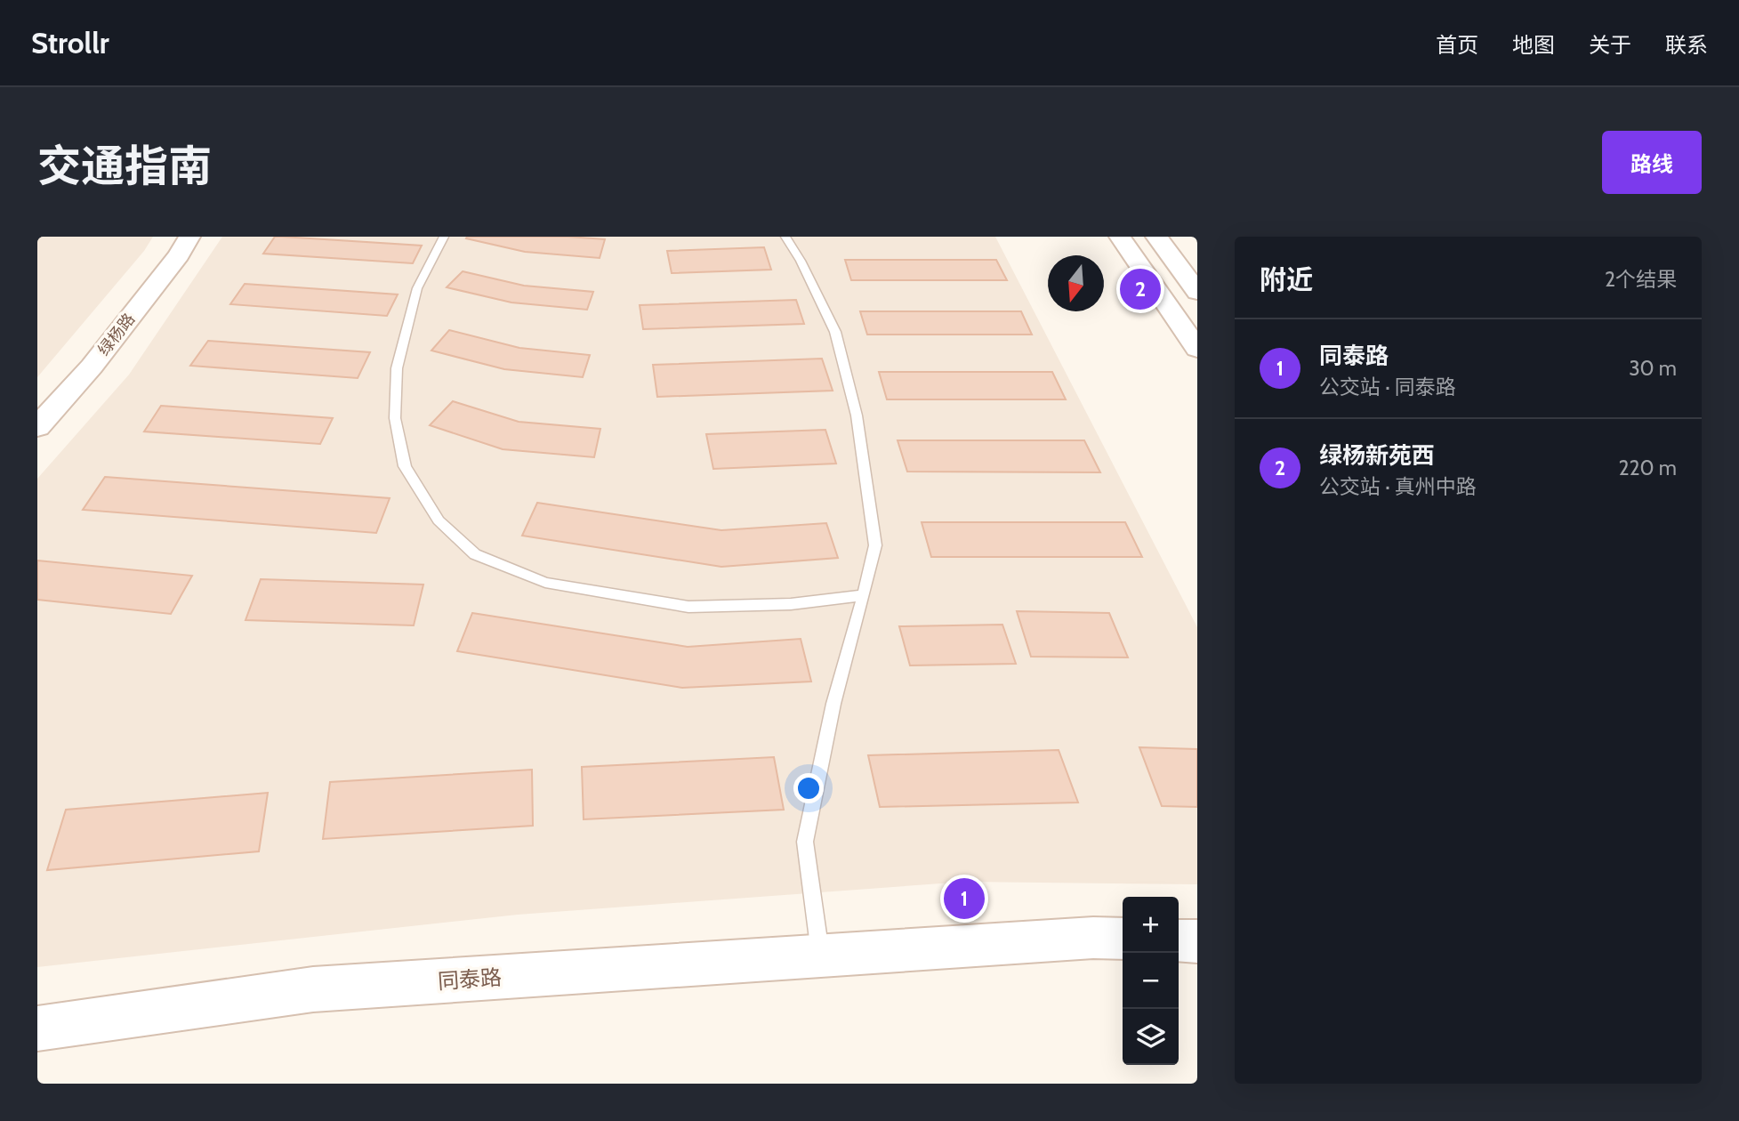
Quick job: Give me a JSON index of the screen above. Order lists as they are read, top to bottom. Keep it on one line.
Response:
{"streets":{"street":["绿杨路","同泰路"]},"north":"bottom","page":{"header":"Strollr","nav":["首页","地图","关于","联系"],"title":"交通指南","buttons":"路线","heading":["附近","2个结果"],"pins":["2","1"],"list":[{"mark":"1","name":"同泰路","note":"公交站 · 同泰路","value":"30 m"},{"mark":"2","name":"绿杨新苑西","note":"公交站 · 真州中路","value":"220 m"}],"map_buttons":["+","−"]}}
